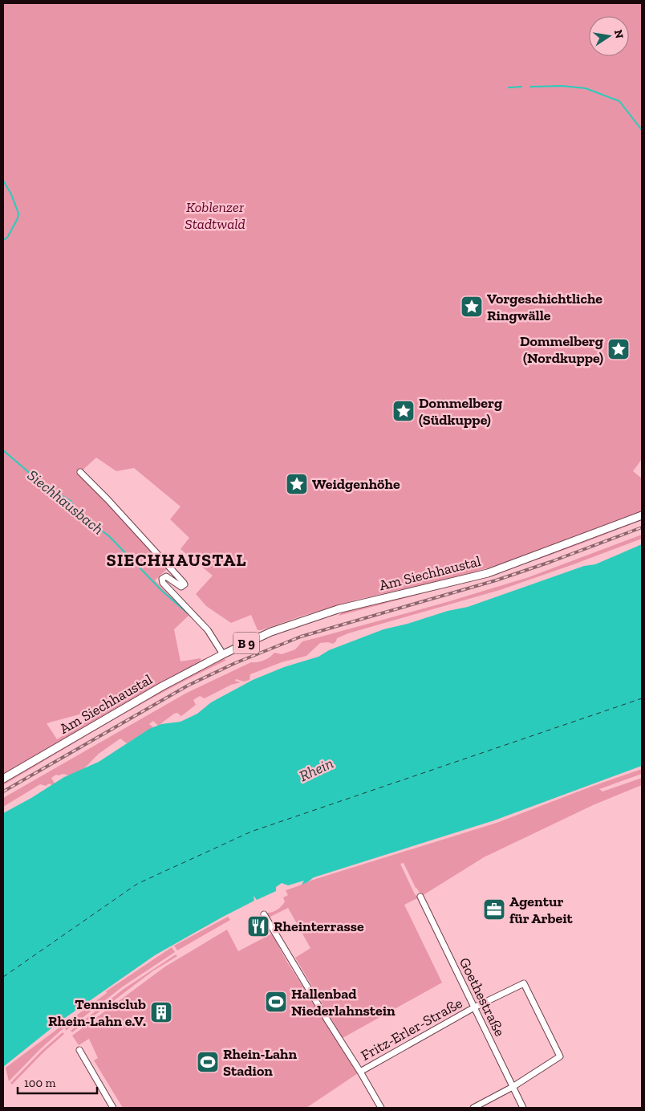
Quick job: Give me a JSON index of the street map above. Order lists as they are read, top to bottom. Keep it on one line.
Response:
{"streets":{"main road":["Am Siechhaustal","B 9"],"street":["Goethestraße","Fritz-Erler-Straße"]},"crossings":[["Goethestraße","Fritz-Erler-Straße"]],"districts":["SIECHHAUSTAL"],"water":["Siechhausbach","Rhein"],"parks":["Koblenzer Stadtwald"],"places":{"place":["Vorgeschichtliche Ringwälle","Dommelberg (Nordkuppe)","Dommelberg (Südkuppe)","Weidgenhöhe"],"office":["Agentur für Arbeit"],"restaurant":["Rheinterrasse"],"sports":["Hallenbad Niederlahnstein","Rhein-Lahn Stadion"],"building":["Tennisclub Rhein-Lahn e.V."]},"scale_bar":"100 m","north":"right"}
